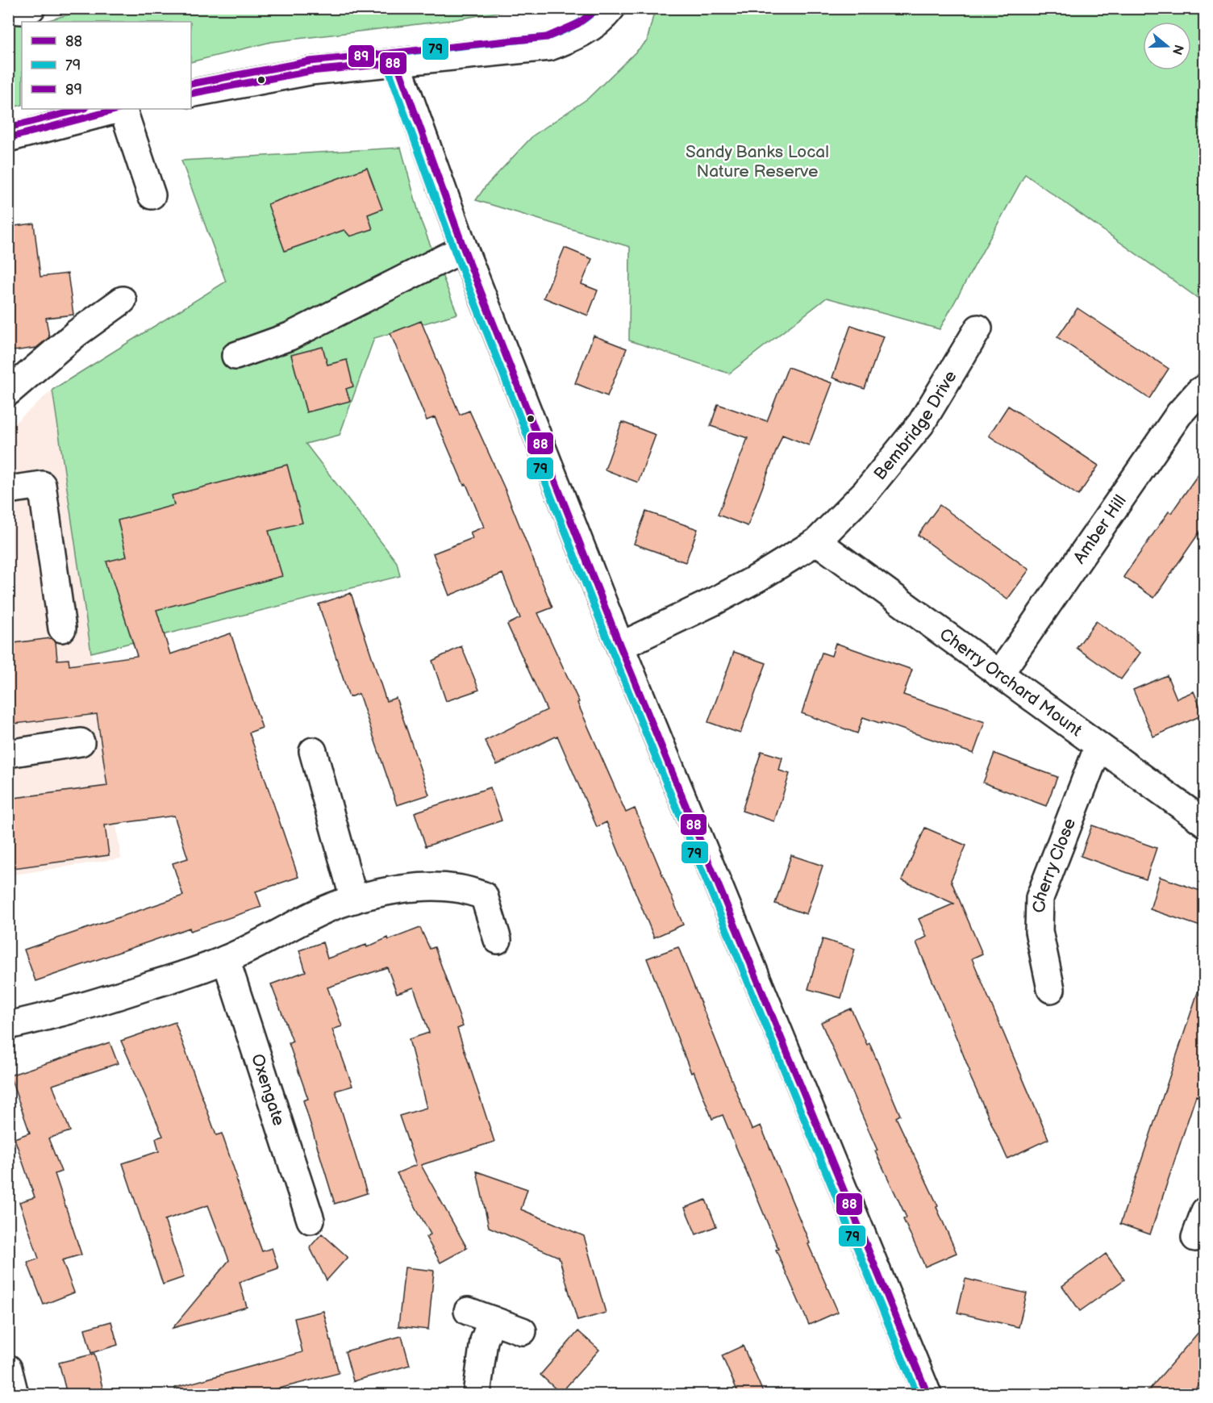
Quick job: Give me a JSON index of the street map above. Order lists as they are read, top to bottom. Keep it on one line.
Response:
{"streets":{"street":["Bembridge Drive","Amber Hill","Cherry Orchard Mount","Cherry Close","Oxengate"]},"crossings":[["Bembridge Drive","Cherry Orchard Mount"],["Amber Hill","Cherry Orchard Mount"],["Cherry Orchard Mount","Cherry Close"]],"parks":["Sandy Banks Local Nature Reserve"],"lines":["transit line 79","transit line 89","transit line 88"],"legend":["88","79","89"],"north":"right"}
